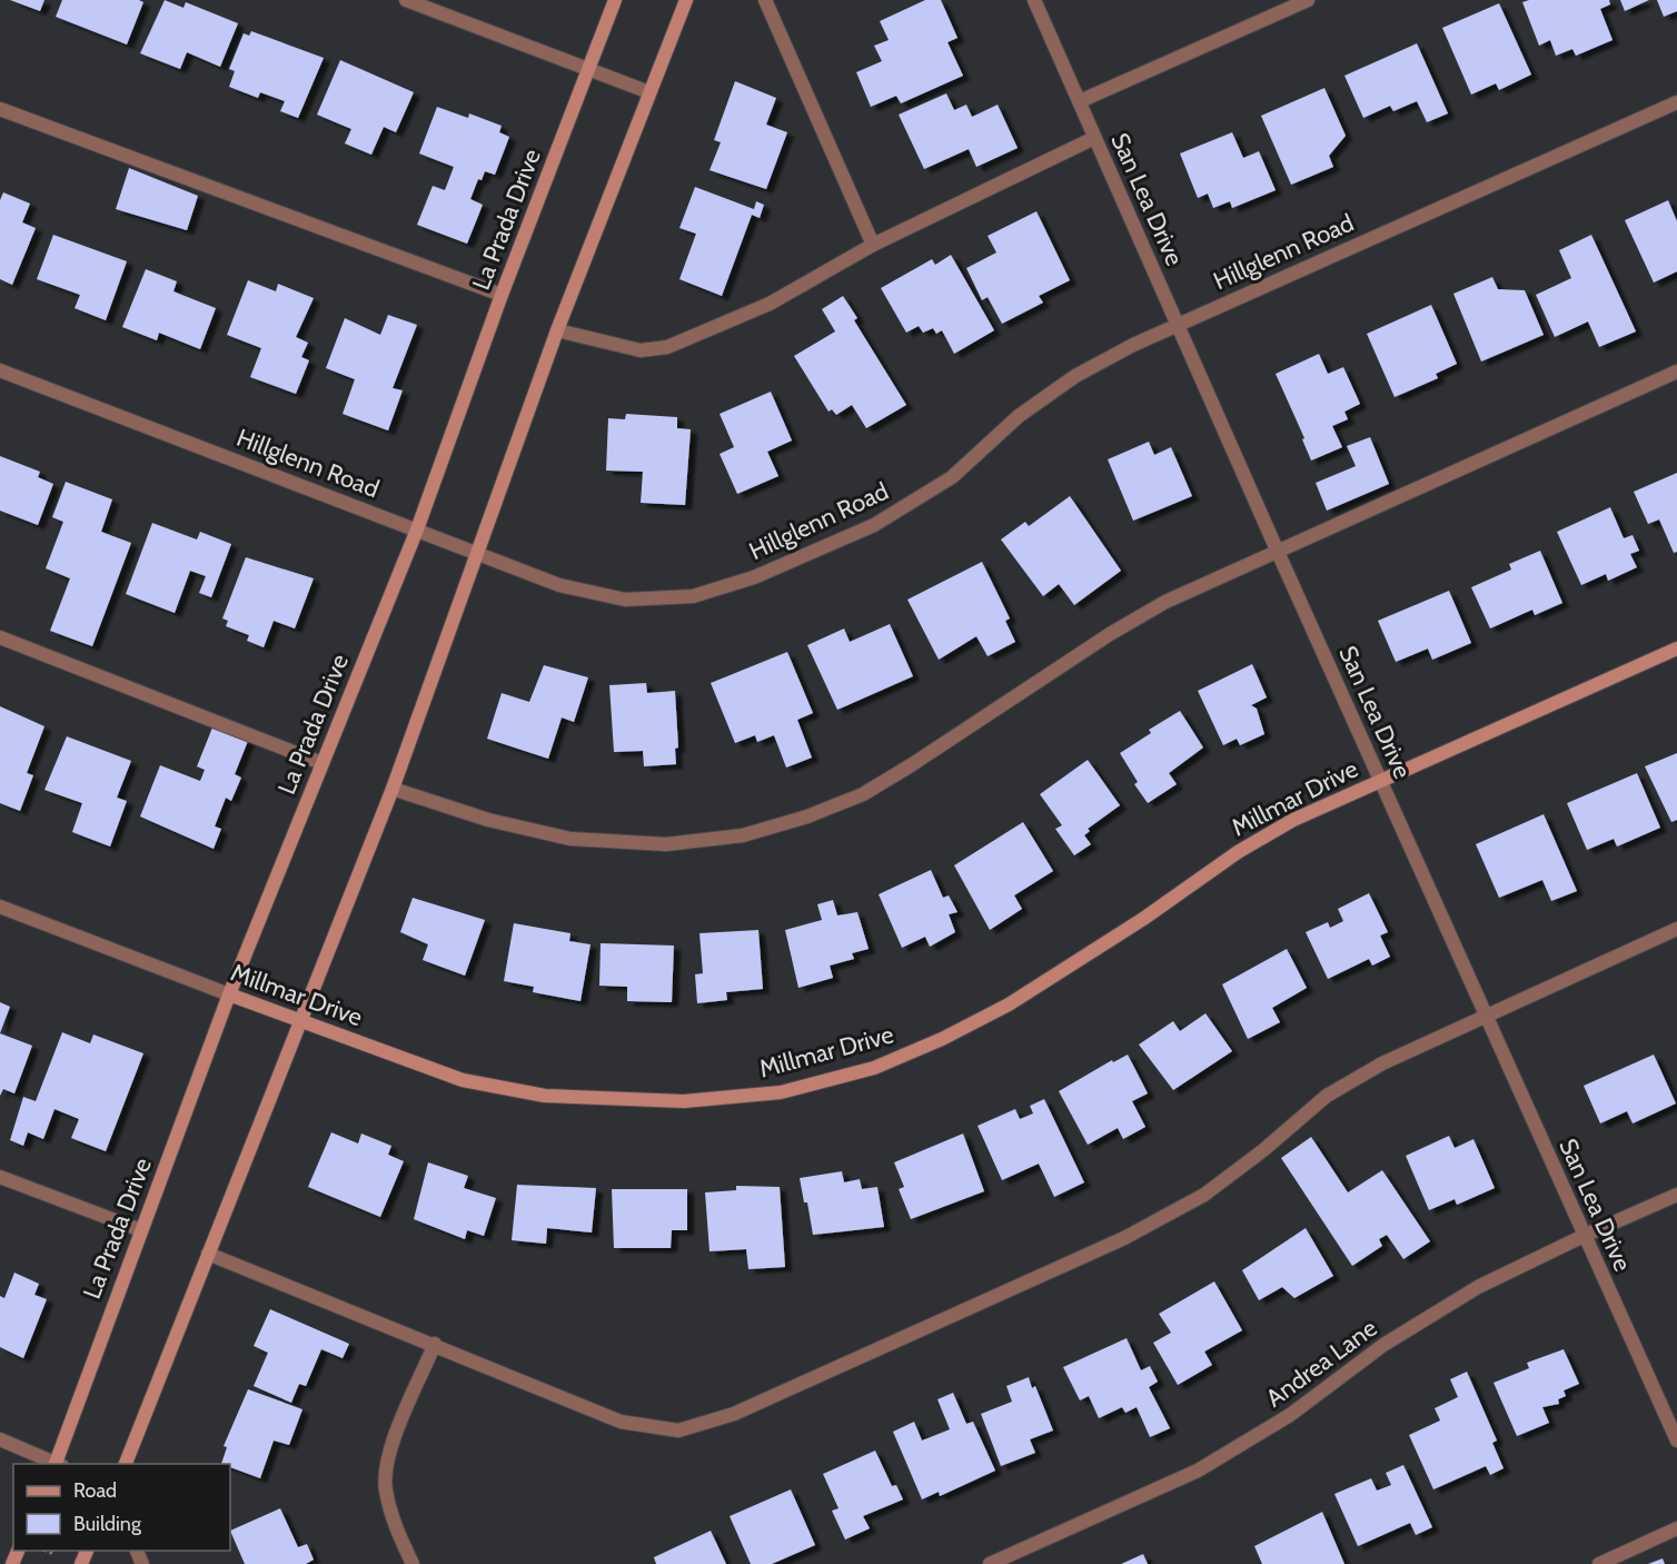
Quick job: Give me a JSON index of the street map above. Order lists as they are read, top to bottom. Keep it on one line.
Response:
{"streets":{"main road":["La Prada Drive","Millmar Drive"],"street":["San Lea Drive","Hillglenn Road","Andrea Lane"]},"crossings":[["San Lea Drive","Hillglenn Road"],["San Lea Drive","Millmar Drive"],["San Lea Drive","Andrea Lane"],["La Prada Drive","Hillglenn Road"],["La Prada Drive","Millmar Drive"]],"legend":["Road","Building"]}
